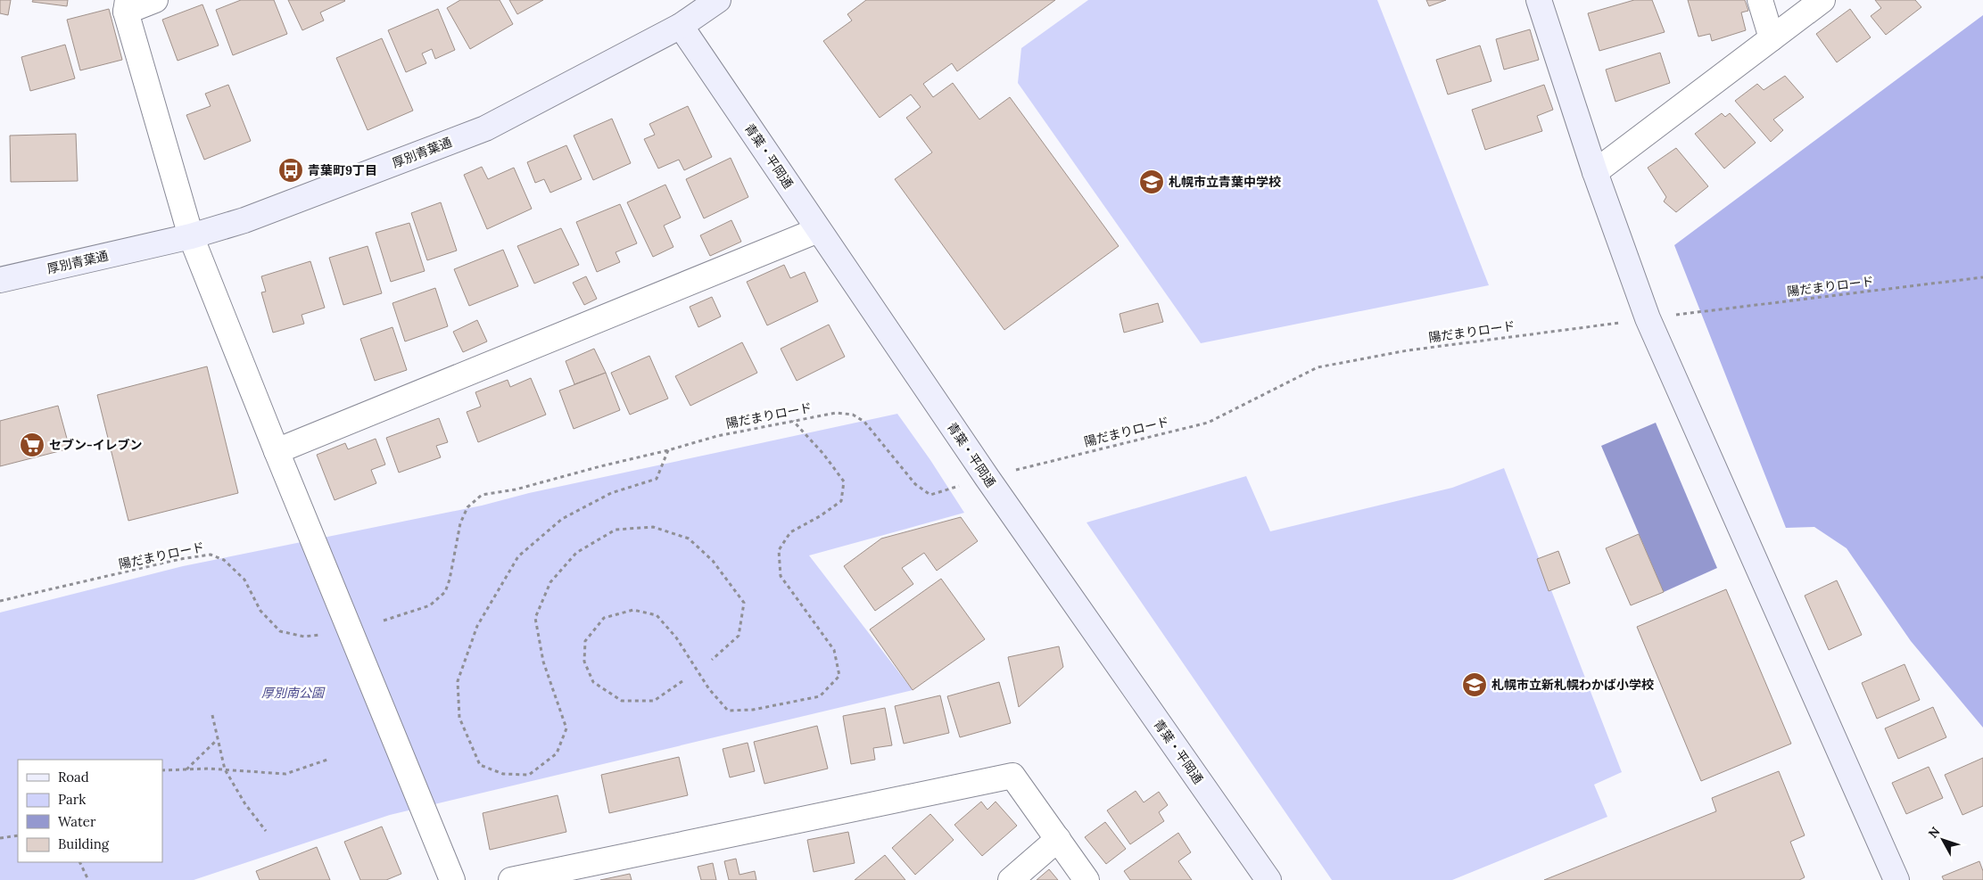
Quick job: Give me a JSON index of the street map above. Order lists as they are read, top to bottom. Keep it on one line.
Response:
{"streets":{"street":["厚別青葉通","青葉・平岡通"],"path":["陽だまりロード"]},"crossings":[["厚別青葉通","青葉・平岡通"],["青葉・平岡通","陽だまりロード"]],"parks":["厚別南公園"],"places":{"bus stop":["青葉町9丁目"],"school or university":["札幌市立青葉中学校","札幌市立新札幌わかば小学校"],"supermarket":["セブン-イレブン"]},"legend":["Road","Park","Water","Building"],"north":"top left"}
